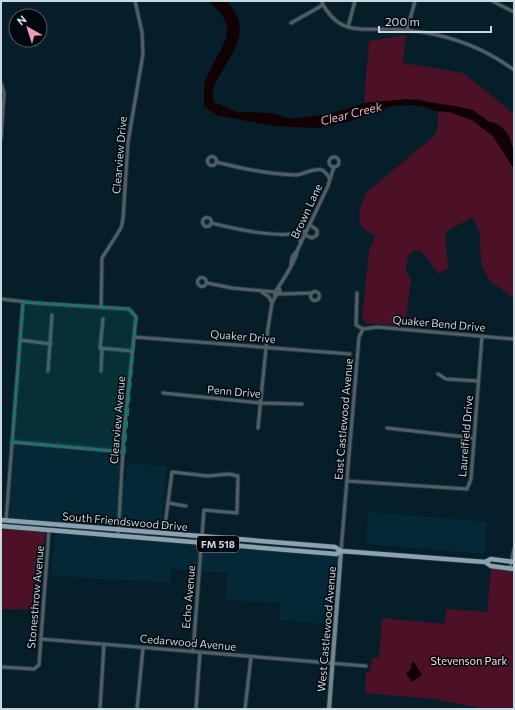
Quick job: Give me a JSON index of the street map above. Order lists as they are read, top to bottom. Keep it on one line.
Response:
{"streets":{"main road":["South Friendswood Drive","FM 518"],"street":["Clearview Drive","Brown Lane","Quaker Bend Drive","Quaker Drive","Penn Drive","East Castlewood Avenue","Clearview Avenue","Laurelfield Drive","Stonesthrow Avenue","Echo Avenue","West Castlewood Avenue","Cedarwood Avenue"]},"crossings":[["Clearview Drive","Clearview Avenue"],["Quaker Bend Drive","East Castlewood Avenue"],["Quaker Bend Drive","Laurelfield Drive"],["Quaker Drive","Clearview Avenue"],["East Castlewood Avenue","Laurelfield Drive"],["East Castlewood Avenue","South Friendswood Drive"],["East Castlewood Avenue","West Castlewood Avenue"],["Clearview Avenue","South Friendswood Drive"],["South Friendswood Drive","Stonesthrow Avenue"],["South Friendswood Drive","Echo Avenue"],["South Friendswood Drive","West Castlewood Avenue"],["Stonesthrow Avenue","Cedarwood Avenue"],["Echo Avenue","Cedarwood Avenue"],["West Castlewood Avenue","Cedarwood Avenue"]],"water":["Clear Creek"],"parks":["Stevenson Park"],"scale_bar":"200 m","north":"top left"}
